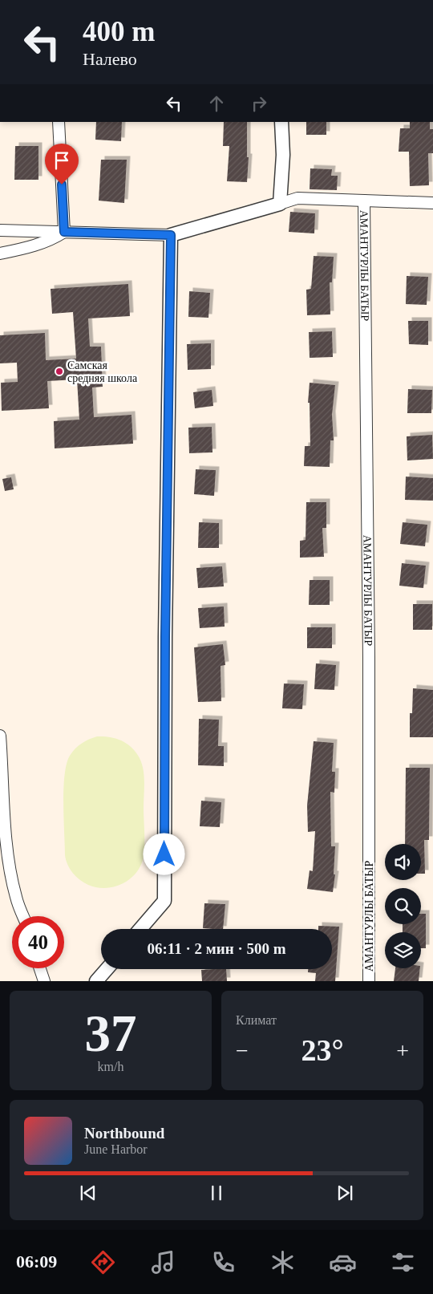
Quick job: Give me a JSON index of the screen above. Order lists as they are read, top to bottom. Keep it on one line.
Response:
{"streets":{"street":["АМАНТУРЛЫ БАТЫР"]},"places":["Самская средняя школа"],"page":{"turn":["400 m","Налево"],"limit":"40","trip":"06:11 · 2 мин · 500 m","tile":[["37","km/h"],"Климат"],"heat":["−","23°","+"],"song":["Northbound","June Harbor"],"tabs":"06:09"}}
